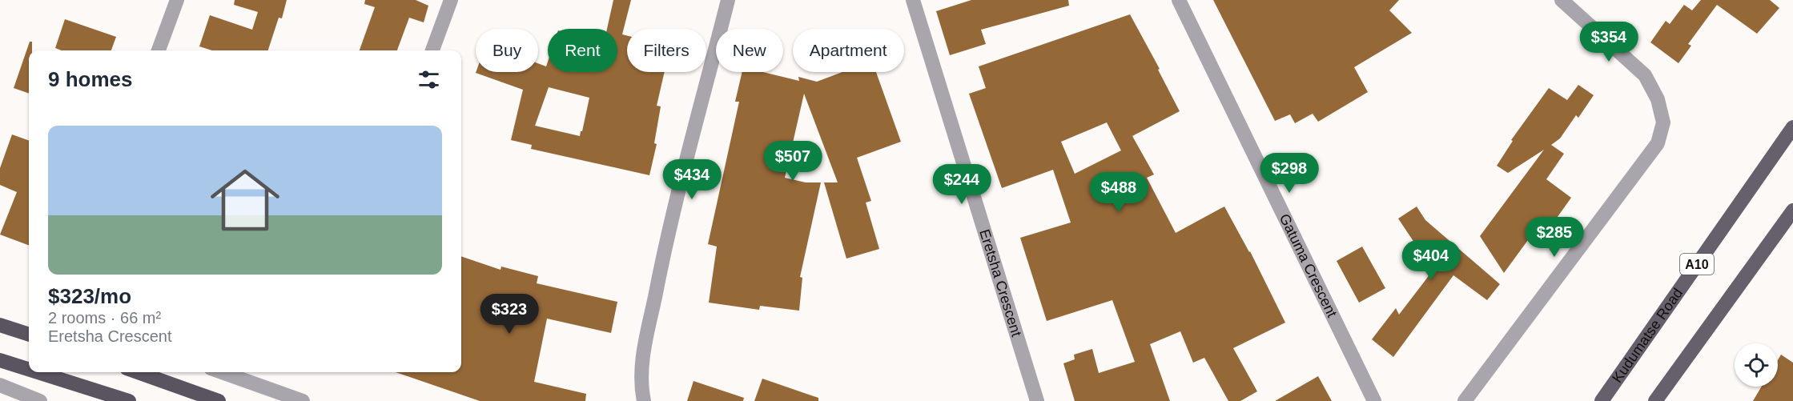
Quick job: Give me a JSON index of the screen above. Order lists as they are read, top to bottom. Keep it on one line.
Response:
{"streets":{"main road":["A10","Kudumatse Road"],"street":["Gatuma Crescent","Eretsha Crescent"]},"page":{"price":["$354","$507","$298","$434","$244","$488","$285","$404","$323"],"chip":["Buy","Rent","Filters","New","Apartment"],"heading":"9 homes","list":[{"name":"$323/mo","note":"2 rooms · 66 m² · Eretsha Crescent"}]}}
